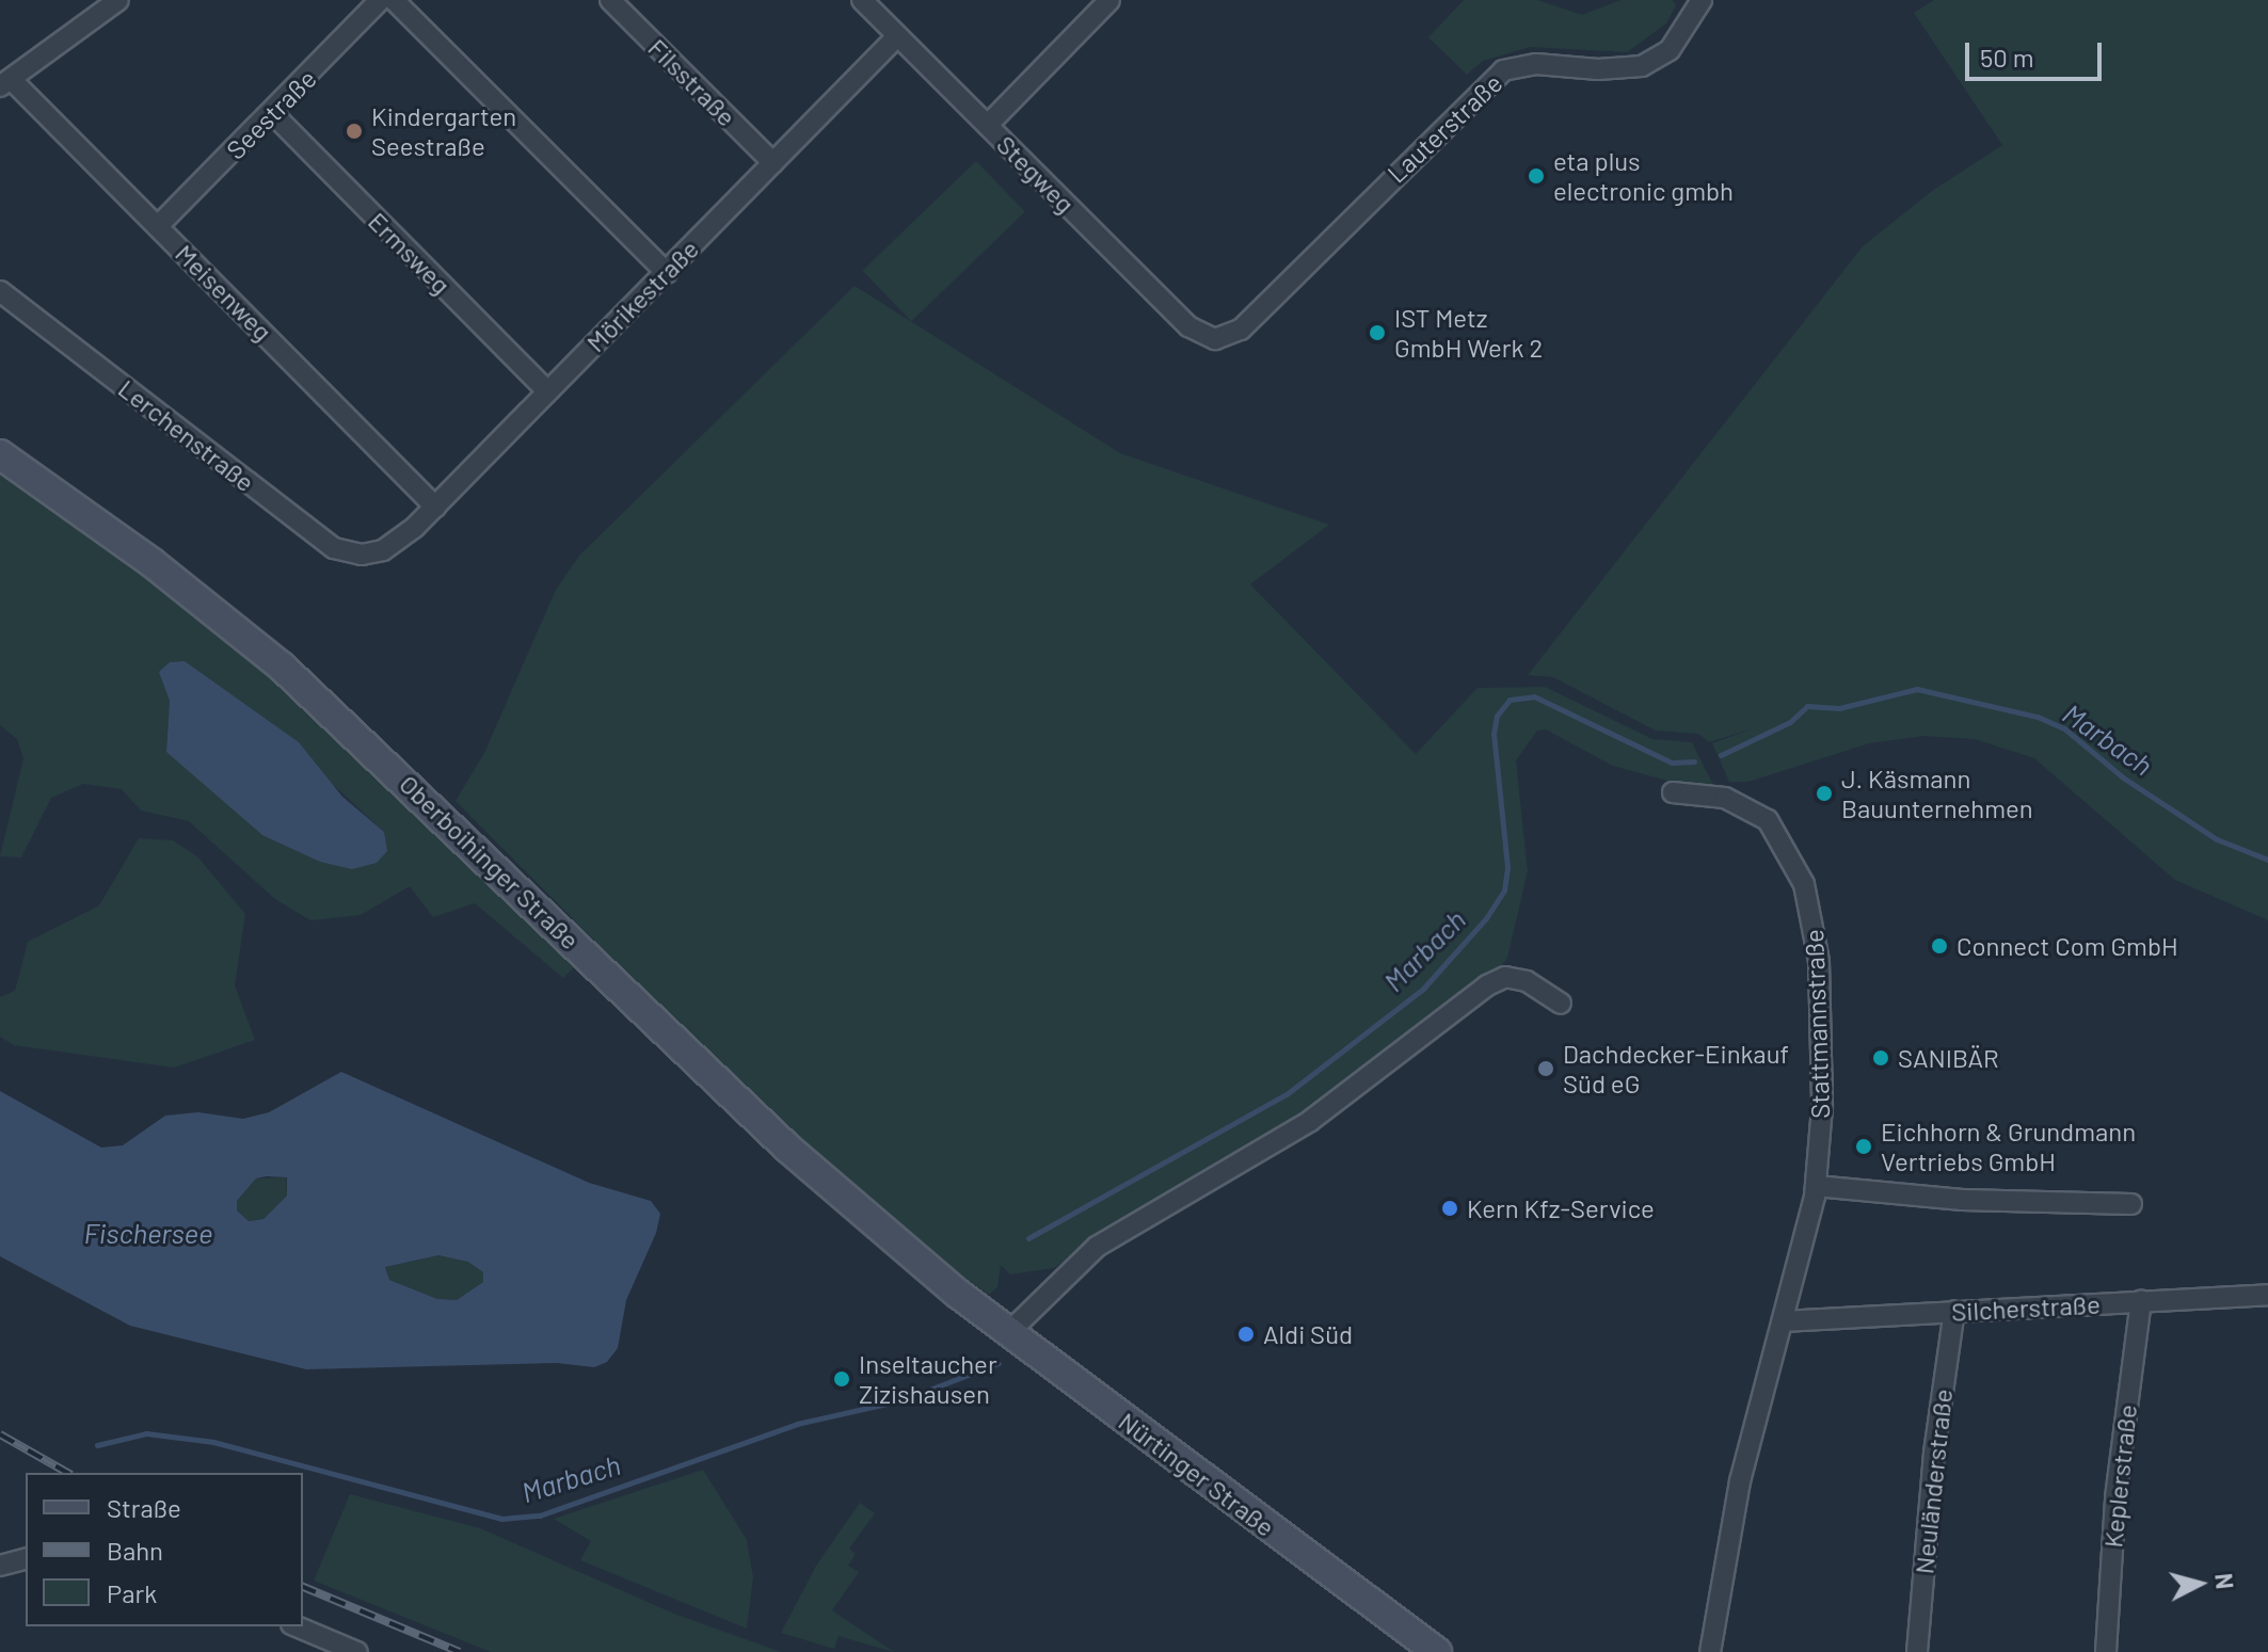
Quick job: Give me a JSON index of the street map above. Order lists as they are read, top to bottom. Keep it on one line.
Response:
{"streets":{"main road":["Oberboihinger Straße","Nürtinger Straße"],"street":["Filsstraße","Seestraße","Lauterstraße","Stegweg","Ermsweg","Meisenweg","Mörikestraße","Lerchenstraße","Stattmannstraße","Silcherstraße","Keplerstraße","Neuländerstraße"]},"crossings":[["Filsstraße","Mörikestraße"],["Seestraße","Ermsweg"],["Seestraße","Meisenweg"],["Lauterstraße","Stegweg"],["Stegweg","Mörikestraße"],["Ermsweg","Mörikestraße"],["Meisenweg","Mörikestraße"],["Mörikestraße","Lerchenstraße"],["Oberboihinger Straße","Nürtinger Straße"],["Stattmannstraße","Silcherstraße"],["Silcherstraße","Keplerstraße"],["Silcherstraße","Neuländerstraße"]],"water":["Marbach","Fischersee"],"places":["Kindergarten Seestraße","eta plus electronic gmbh","IST Metz GmbH Werk 2","J. Käsmann Bauunternehmen","Connect Com GmbH","SANIBÄR","Dachdecker-Einkauf Süd eG","Eichhorn & Grundmann Vertriebs GmbH","Kern Kfz-Service","Aldi Süd","Inseltaucher Zizishausen"],"legend":["Straße","Bahn","Park"],"scale_bar":"50 m","north":"right"}
